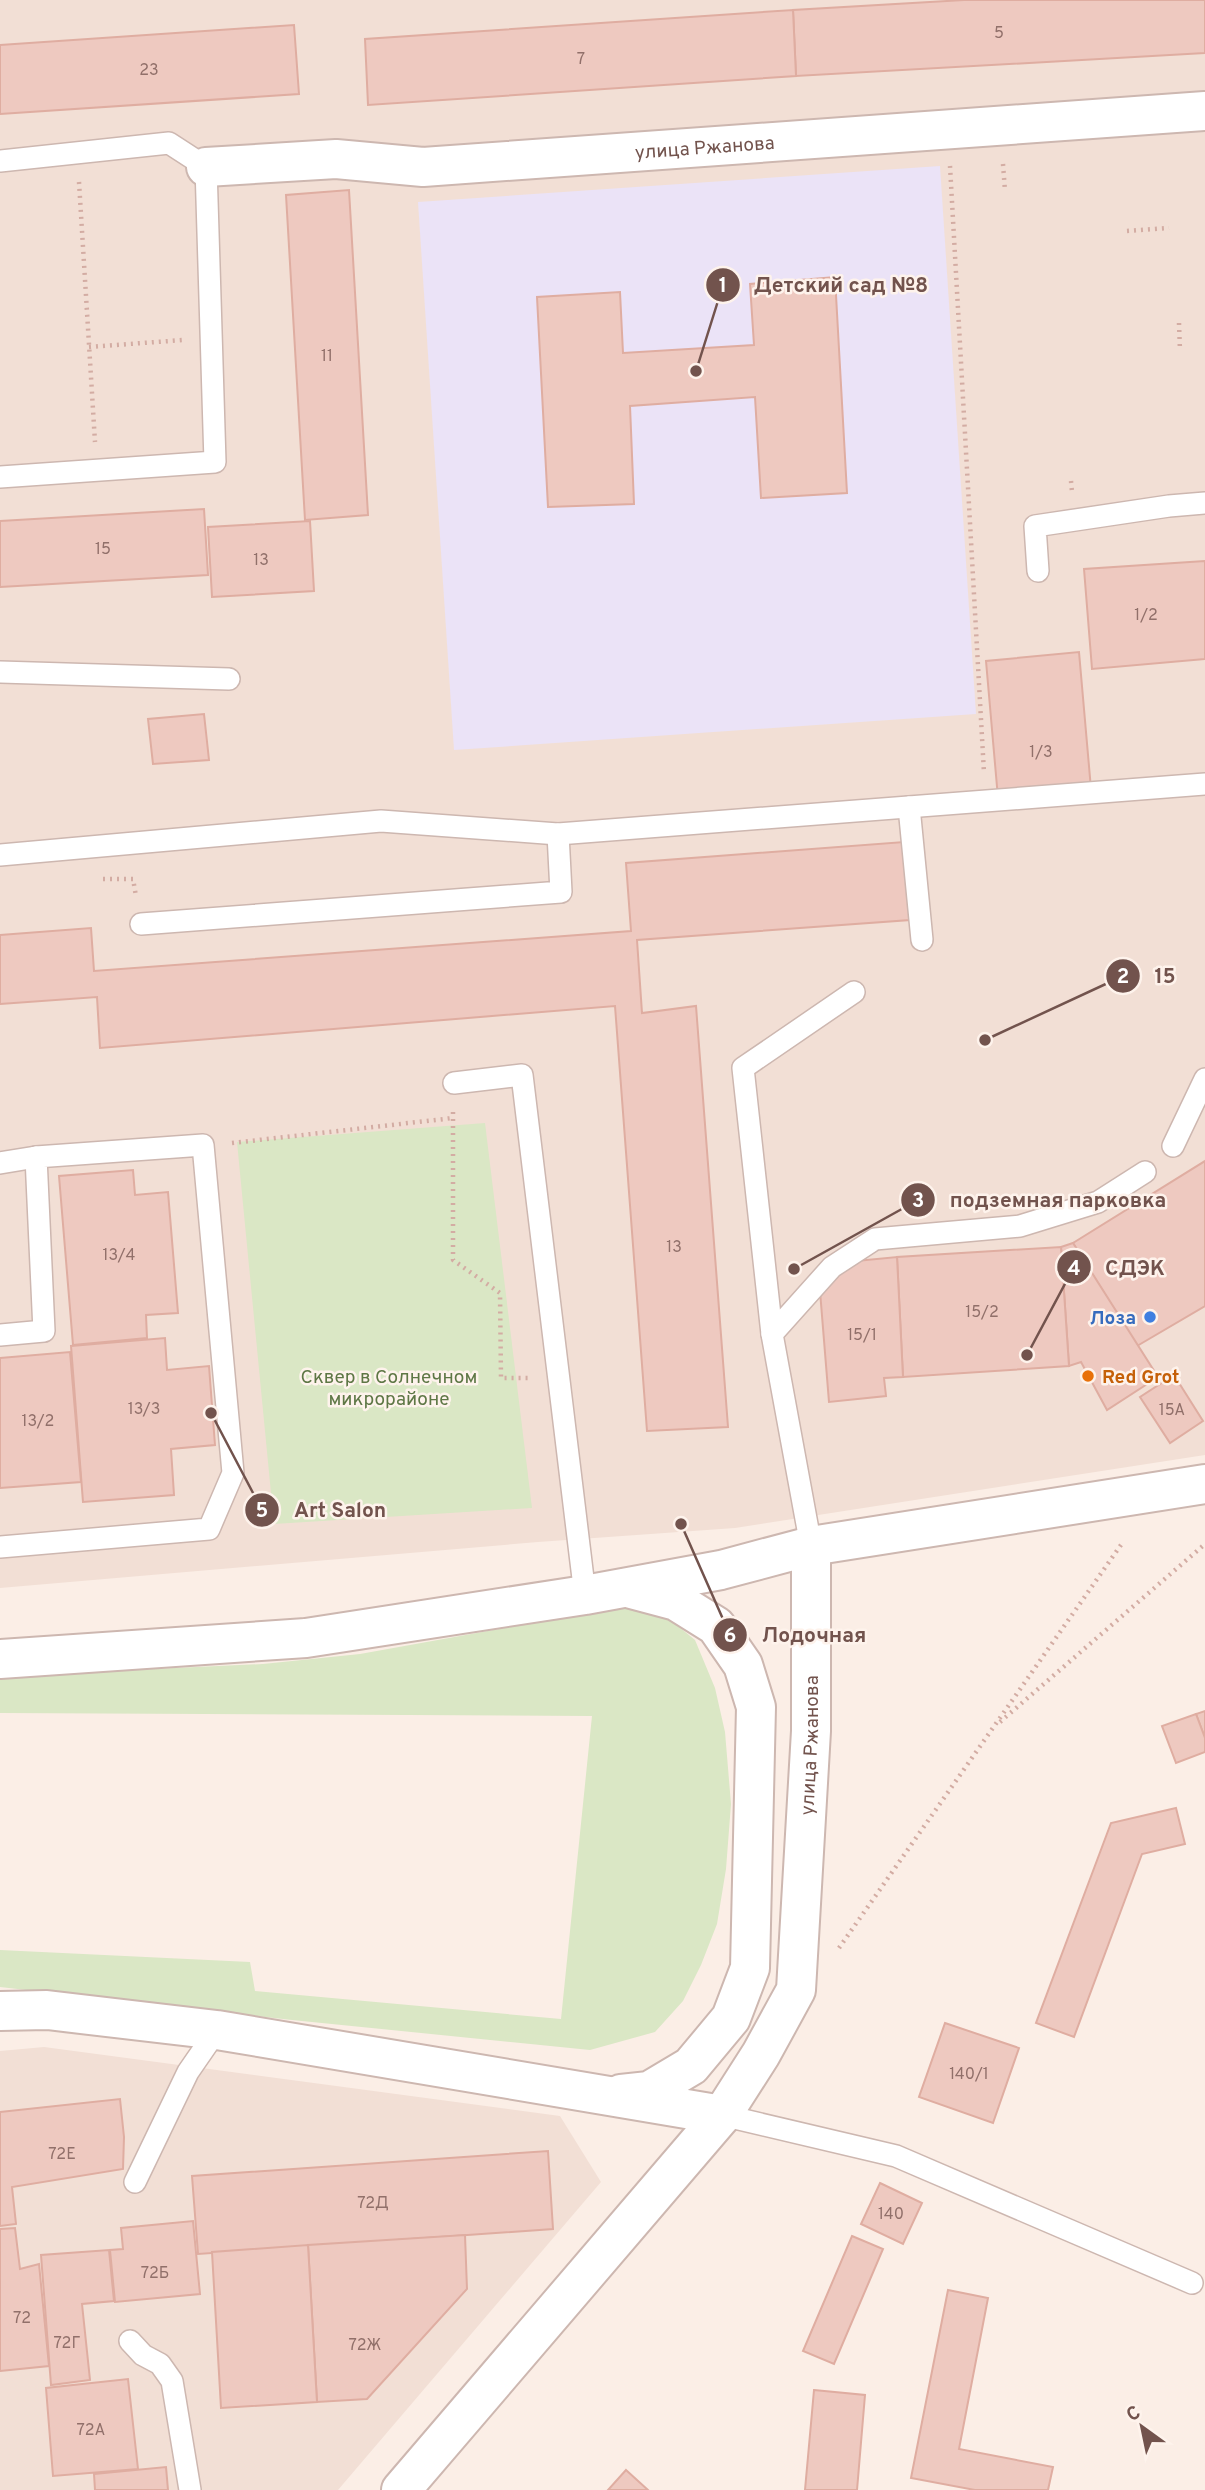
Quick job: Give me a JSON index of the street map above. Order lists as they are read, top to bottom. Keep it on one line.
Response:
{"streets":{"street":["улица Ржанова"]},"parks":["Сквер в Солнечном микрорайоне"],"places":["Детский сад №8","15","подземная парковка","Лоза","СДЭК","Red Grot","Art Salon","Лодочная"],"house_numbers":["5","7","23","11","15","13","1/2","1/3","13","13/4","15/2","15/1","13/3","15А","13/2","140/1","72Е","72Д","140","72Б","72","72Г","72Ж","72А"],"north":"top left"}
